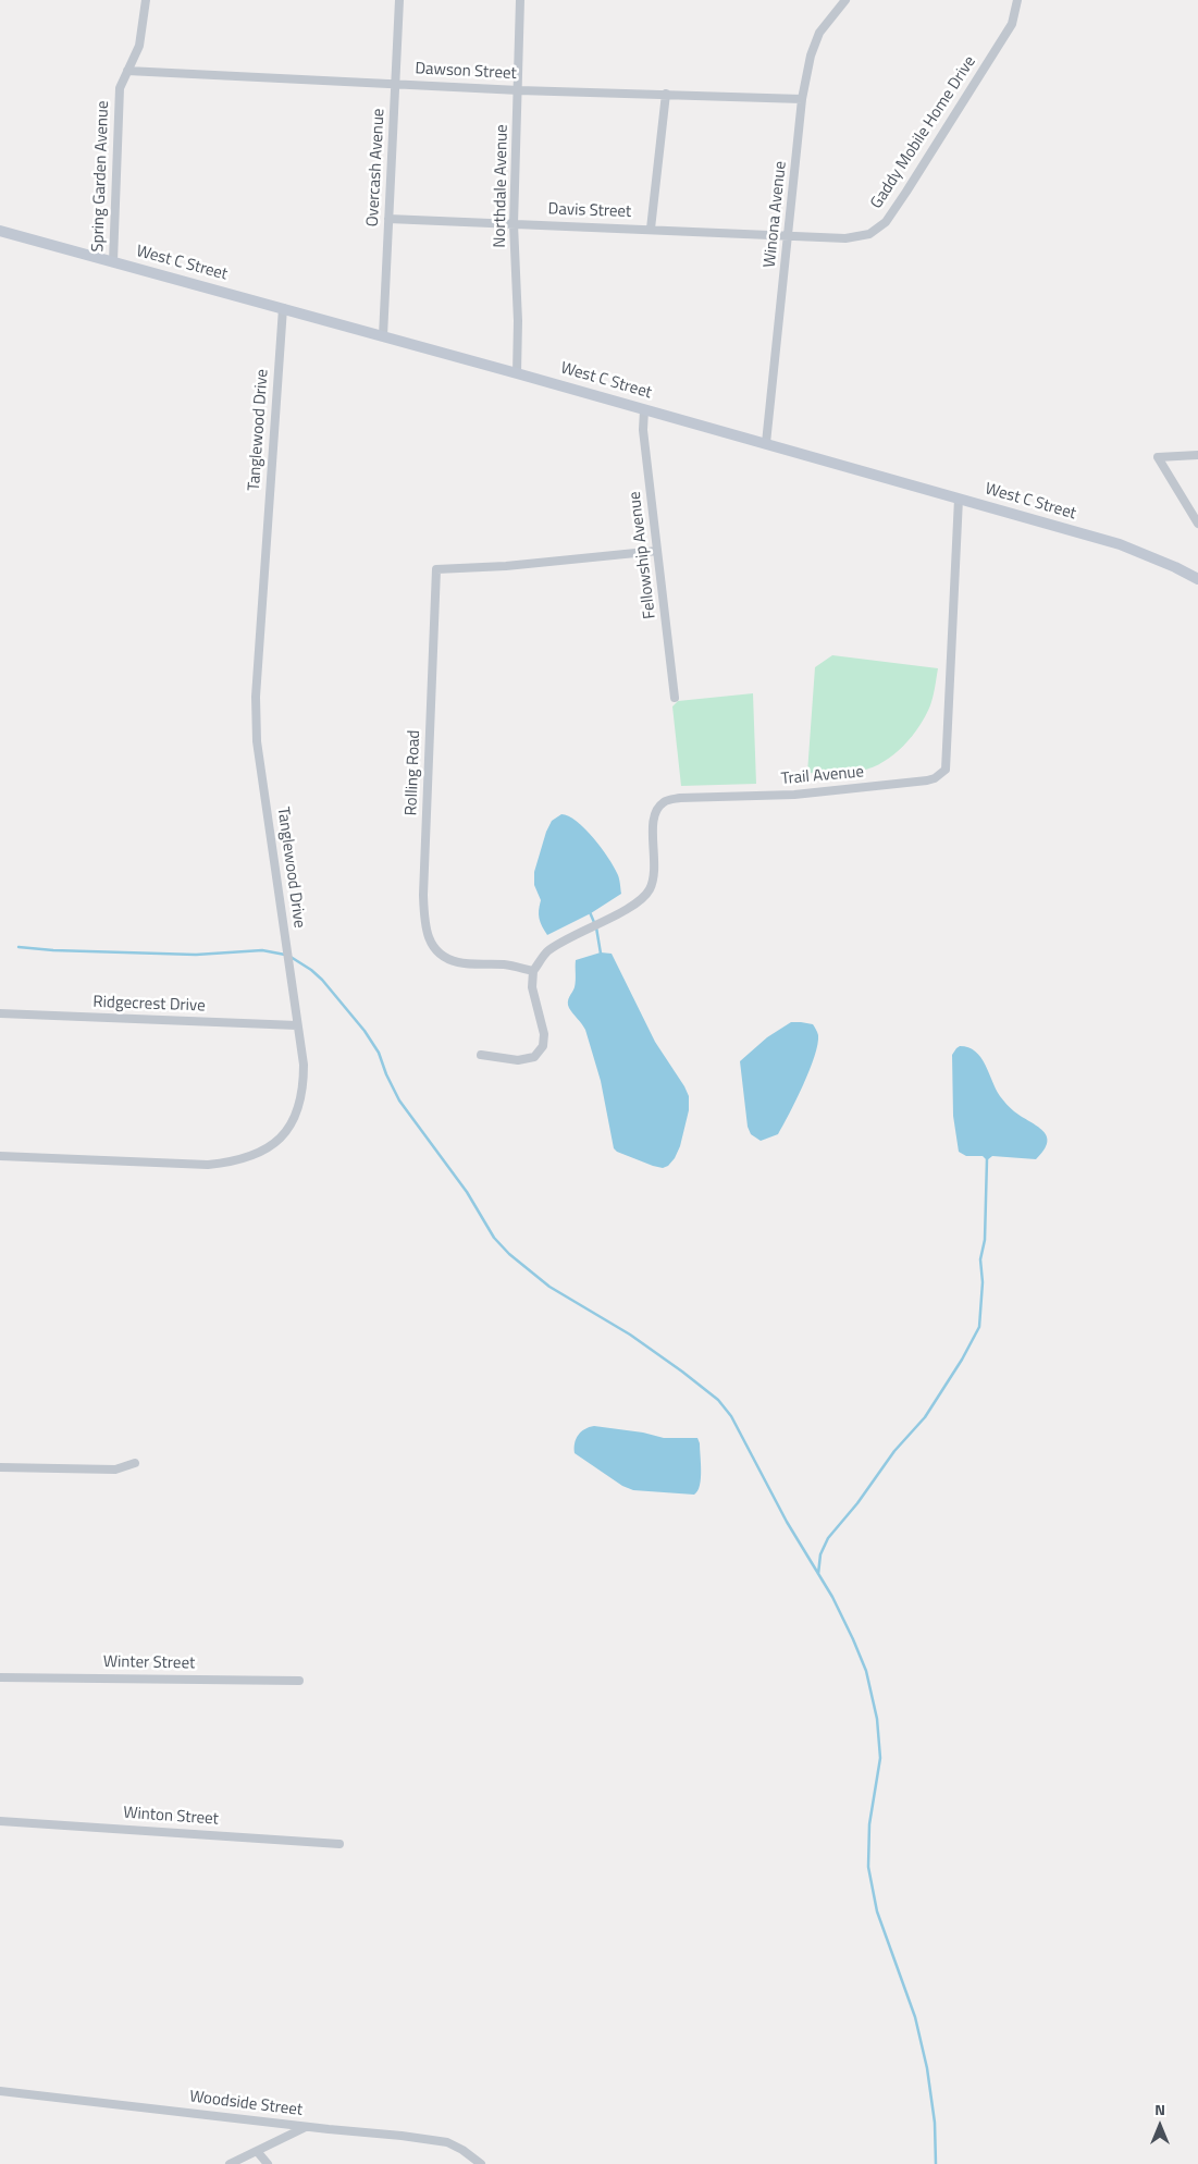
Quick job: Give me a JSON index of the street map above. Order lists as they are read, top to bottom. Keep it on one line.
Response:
{"streets":{"main road":["West C Street"],"street":["Dawson Street","Gaddy Mobile Home Drive","Overcash Avenue","Spring Garden Avenue","Northdale Avenue","Davis Street","Winona Avenue","Tanglewood Drive","Fellowship Avenue","Rolling Road","Trail Avenue","Ridgecrest Drive","Winter Street","Winton Street","Woodside Street"]},"crossings":[["Dawson Street","Overcash Avenue"],["Dawson Street","Spring Garden Avenue"],["Dawson Street","Northdale Avenue"],["Dawson Street","Winona Avenue"],["Gaddy Mobile Home Drive","Davis Street"],["Gaddy Mobile Home Drive","Winona Avenue"],["Overcash Avenue","Davis Street"],["Overcash Avenue","West C Street"],["Spring Garden Avenue","West C Street"],["Northdale Avenue","Davis Street"],["Northdale Avenue","West C Street"],["Davis Street","Winona Avenue"],["Winona Avenue","West C Street"],["West C Street","Tanglewood Drive"],["West C Street","Fellowship Avenue"],["West C Street","Trail Avenue"],["Tanglewood Drive","Ridgecrest Drive"],["Fellowship Avenue","Rolling Road"],["Rolling Road","Trail Avenue"]],"north":"top"}
